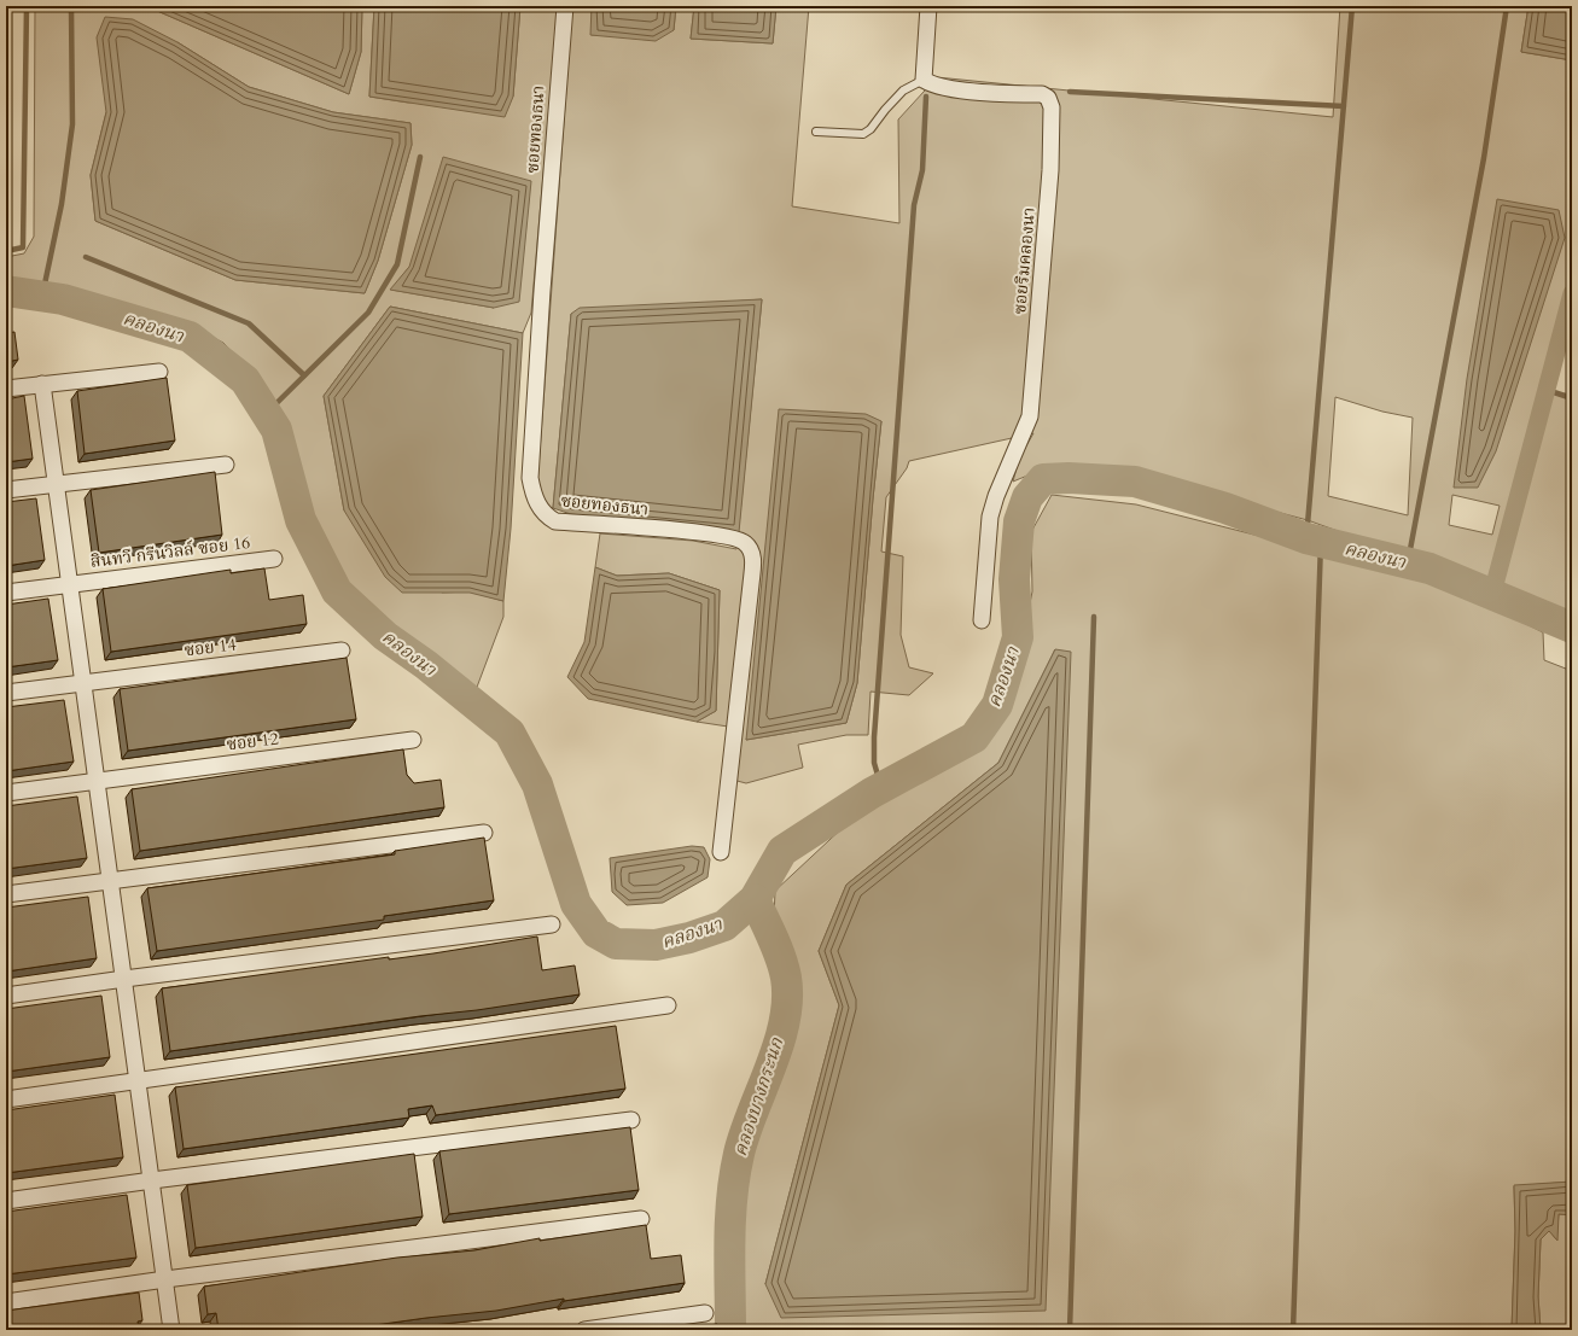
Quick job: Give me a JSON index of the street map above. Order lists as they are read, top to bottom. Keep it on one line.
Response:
{"streets":{"street":["ซอยทองธนา","ซอยริมคลองนา","สินทวี กรีนวิลล์ ซอย 16","ซอย 14","ซอย 12"]},"water":["คลองนา","คลองบางกระนก"]}
